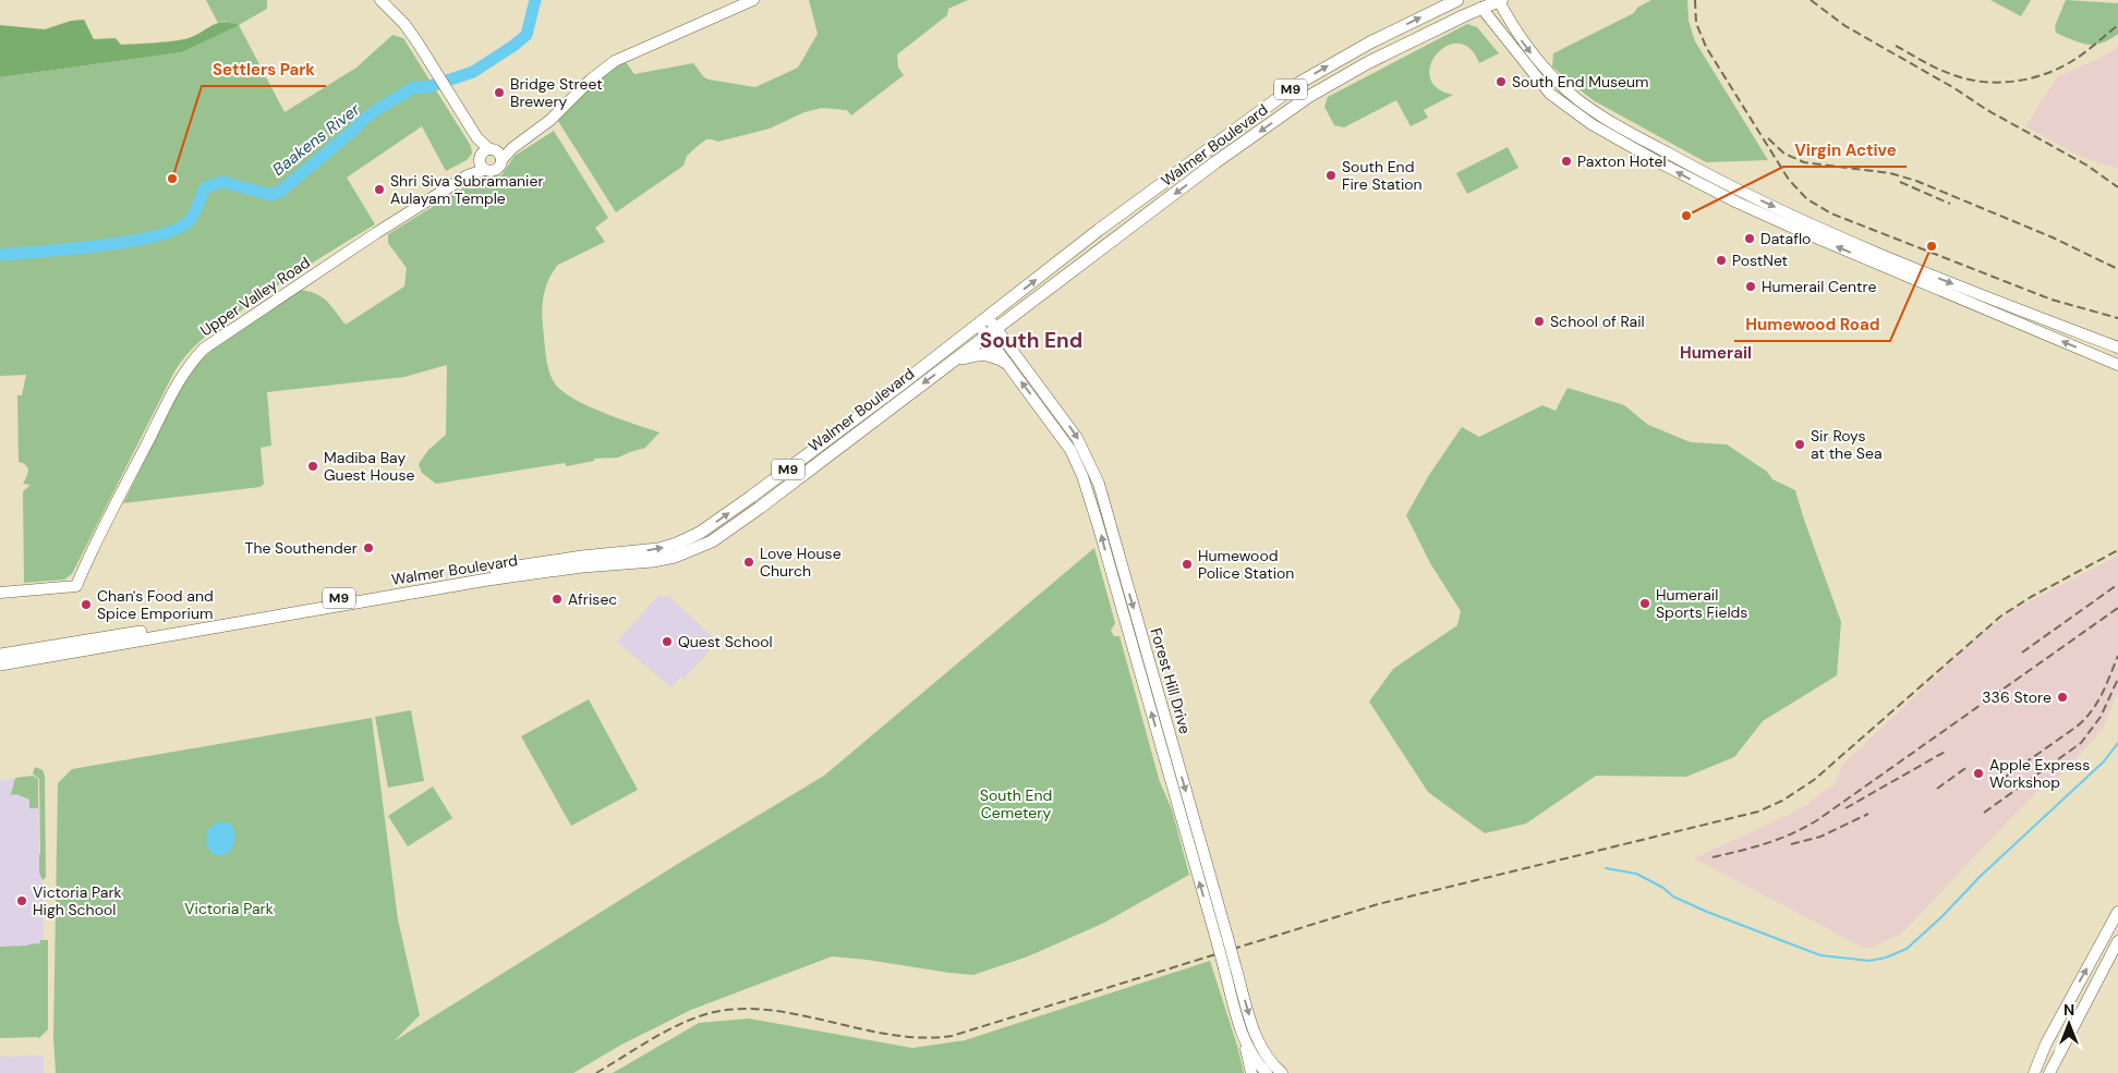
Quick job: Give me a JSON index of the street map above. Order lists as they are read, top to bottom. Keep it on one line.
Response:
{"streets":{"main road":["M9","Walmer Boulevard"],"street":["Upper Valley Road","Forest Hill Drive"]},"crossings":[["Walmer Boulevard","Forest Hill Drive"]],"districts":["South End","Humerail"],"water":["Baakens River"],"parks":["South End Cemetery","Victoria Park"],"places":["South End Museum","Bridge Street Brewery","Paxton Hotel","South End Fire Station","Settlers Park","Shri Siva Subramanier Aulayam Temple","Virgin Active","Dataflo","Humewood Road","PostNet","Humerail Centre","School of Rail","Sir Roys at the Sea","Madiba Bay Guest House","The Southender","Love House Church","Humewood Police Station","Afrisec","Humerail Sports Fields","Chan's Food and Spice Emporium","Quest School","336 Store","Apple Express Workshop","Victoria Park High School"],"north":"top"}
